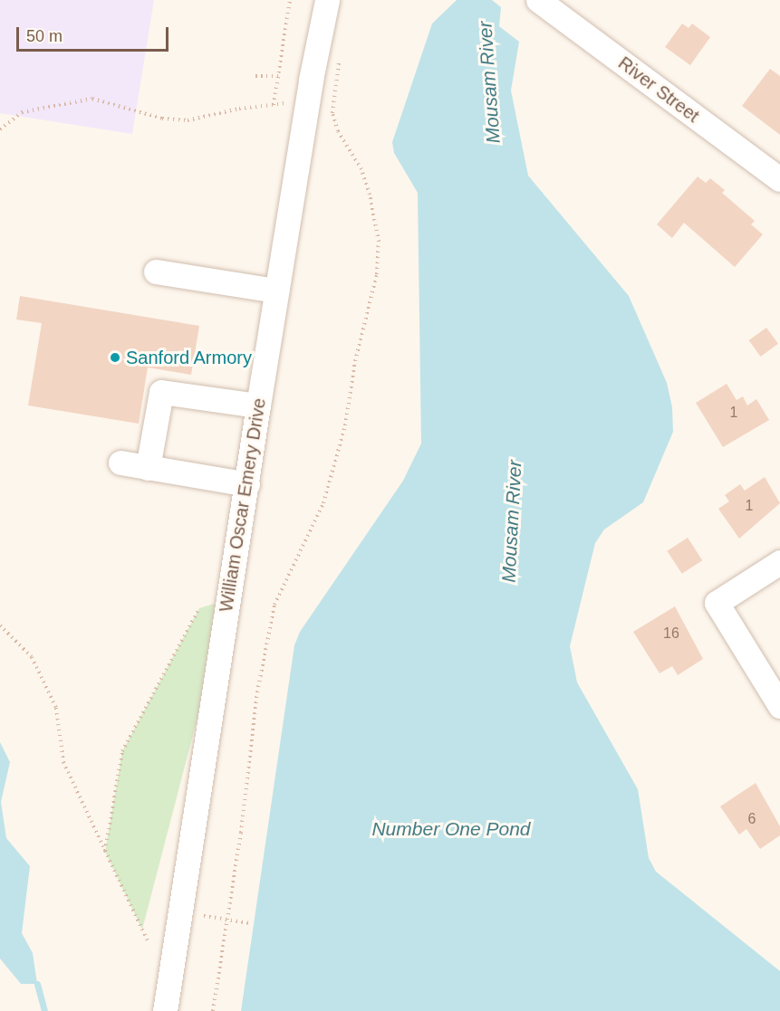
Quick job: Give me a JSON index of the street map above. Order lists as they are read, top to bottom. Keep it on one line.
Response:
{"streets":{"street":["River Street","William Oscar Emery Drive"]},"water":["Mousam River","Number One Pond"],"places":["Sanford Armory"],"house_numbers":["1","1","16","6"],"scale_bar":"50 m"}
